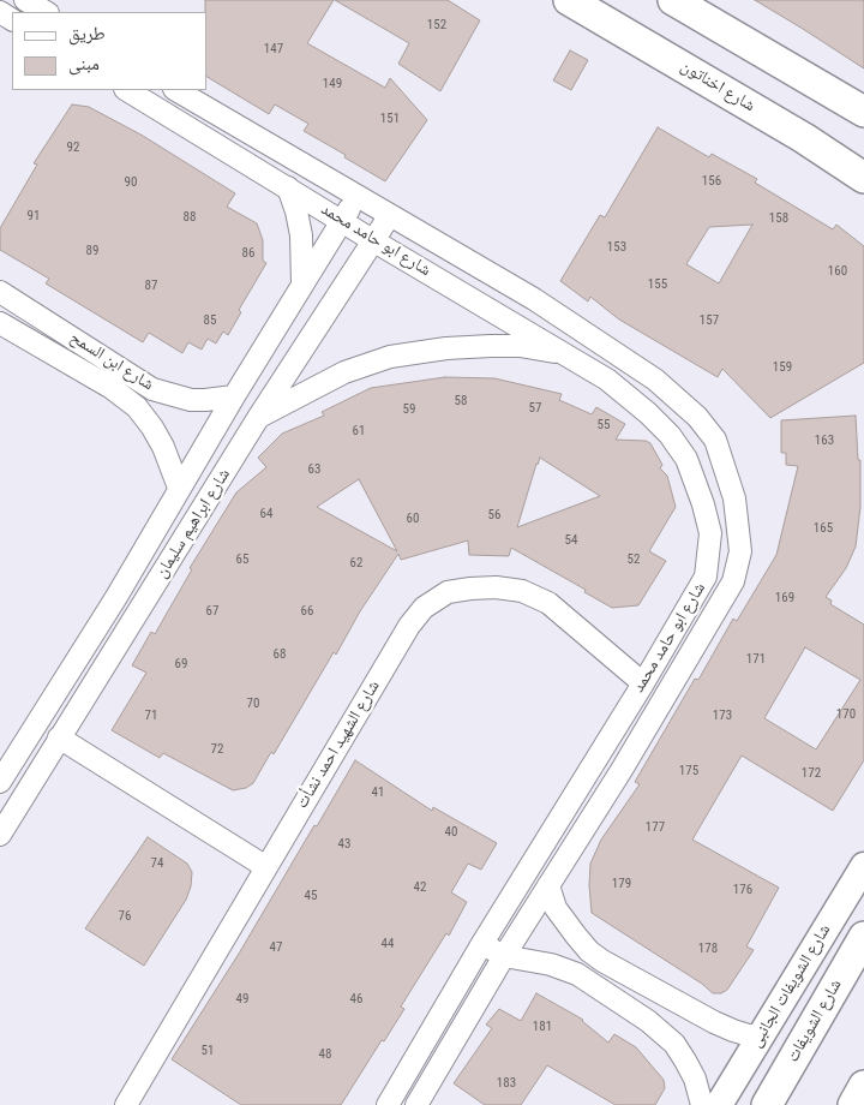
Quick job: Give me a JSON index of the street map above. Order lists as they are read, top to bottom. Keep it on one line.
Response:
{"streets":{"main road":["شارع اخناتون","شارع الشويفات"],"street":["شارع ابو حامد محمد","شارع ابن السمح","شارع ابراهيم سليمان","شارع الشهيد احمد نشأت","شارع الشويفات الجانبى"]},"crossings":[["شارع ابو حامد محمد","شارع ابراهيم سليمان"],["شارع ابو حامد محمد","شارع الشهيد احمد نشأت"],["شارع ابن السمح","شارع ابراهيم سليمان"]],"house_numbers":["152","147","149","151","92","156","90","91","88","158","153","89","86","160","155","87","85","157","159","58","57","59","55","61","163","63","64","56","60","165","54","65","52","62","169","67","66","68","171","69","70","170","71","173","72","175","172","41","177","40","43","74","179","42","176","45","76","44","47","178","49","46","181","51","48","183"],"legend":["طريق","مبنى"]}
